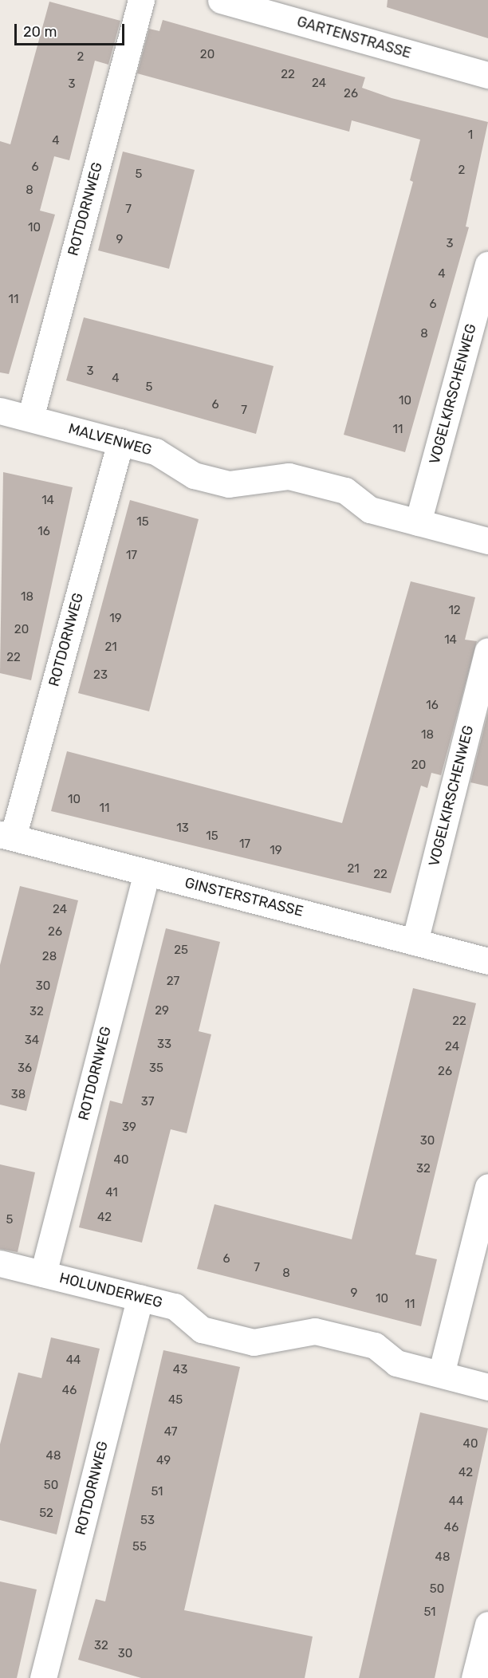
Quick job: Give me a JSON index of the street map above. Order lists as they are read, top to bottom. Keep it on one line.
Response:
{"streets":{"street":["GARTENSTRASSE","ROTDORNWEG","VOGELKIRSCHENWEG","MALVENWEG","GINSTERSTRASSE","HOLUNDERWEG"]},"crossings":[["ROTDORNWEG","MALVENWEG"],["ROTDORNWEG","GINSTERSTRASSE"],["ROTDORNWEG","HOLUNDERWEG"],["VOGELKIRSCHENWEG","MALVENWEG"],["VOGELKIRSCHENWEG","GINSTERSTRASSE"]],"house_numbers":["20","2","22","24","3","26","1","4","6","2","5","8","7","10","9","3","4","11","6","8","3","4","5","10","6","7","11","14","15","16","17","18","12","19","20","14","21","22","23","16","18","20","10","11","13","15","17","19","21","22","24","26","25","28","27","30","29","32","22","34","33","24","36","35","26","38","37","39","30","40","32","41","42","5","6","7","8","9","10","11","44","43","46","45","47","40","48","49","42","50","51","44","52","53","46","55","48","50","51","32","30"],"scale_bar":"20 m"}
